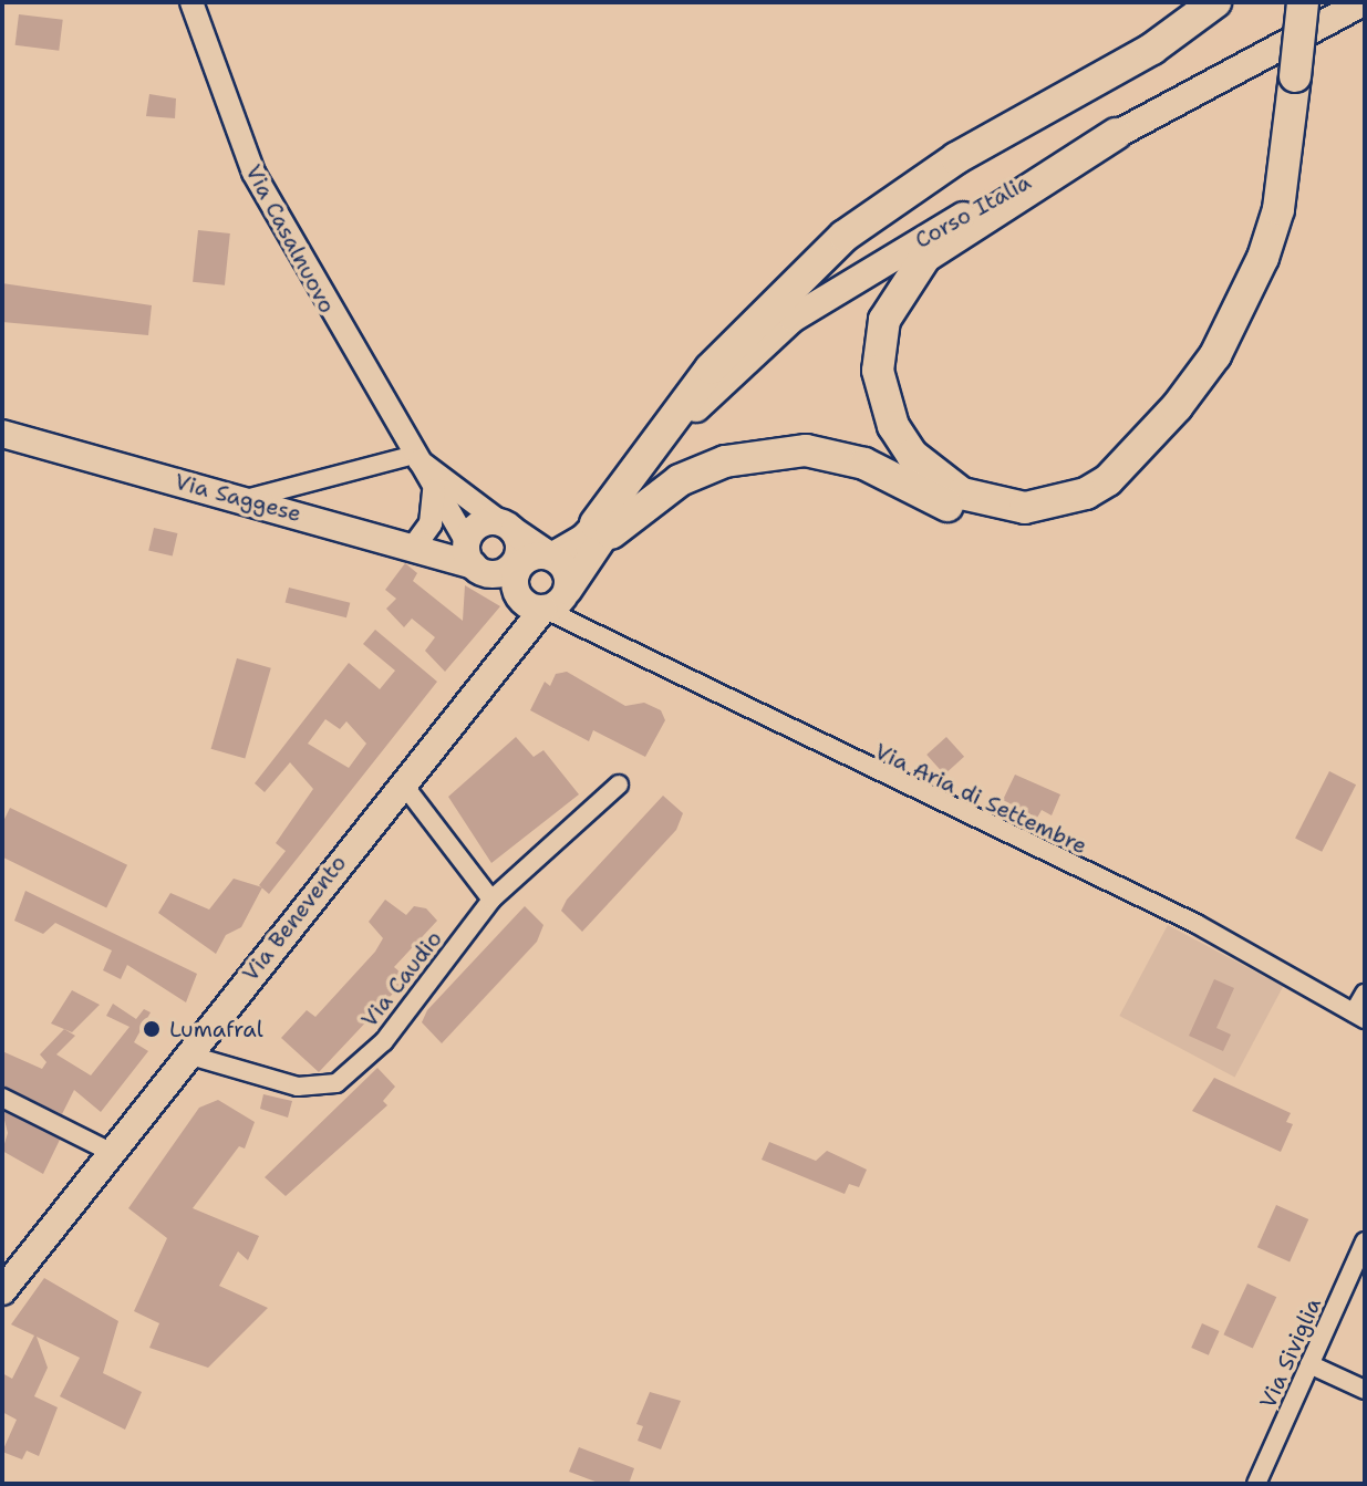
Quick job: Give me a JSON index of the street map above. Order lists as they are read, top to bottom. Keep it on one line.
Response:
{"streets":{"main road":["Corso Italia","Via Saggese","Via Benevento"],"street":["Via Casalnuovo","Via Aria di Settembre","Via Caudio","Via Siviglia"]},"crossings":[["Via Casalnuovo","Via Saggese"],["Via Aria di Settembre","Via Benevento"],["Via Benevento","Via Caudio"]],"places":["Lumafral"]}
